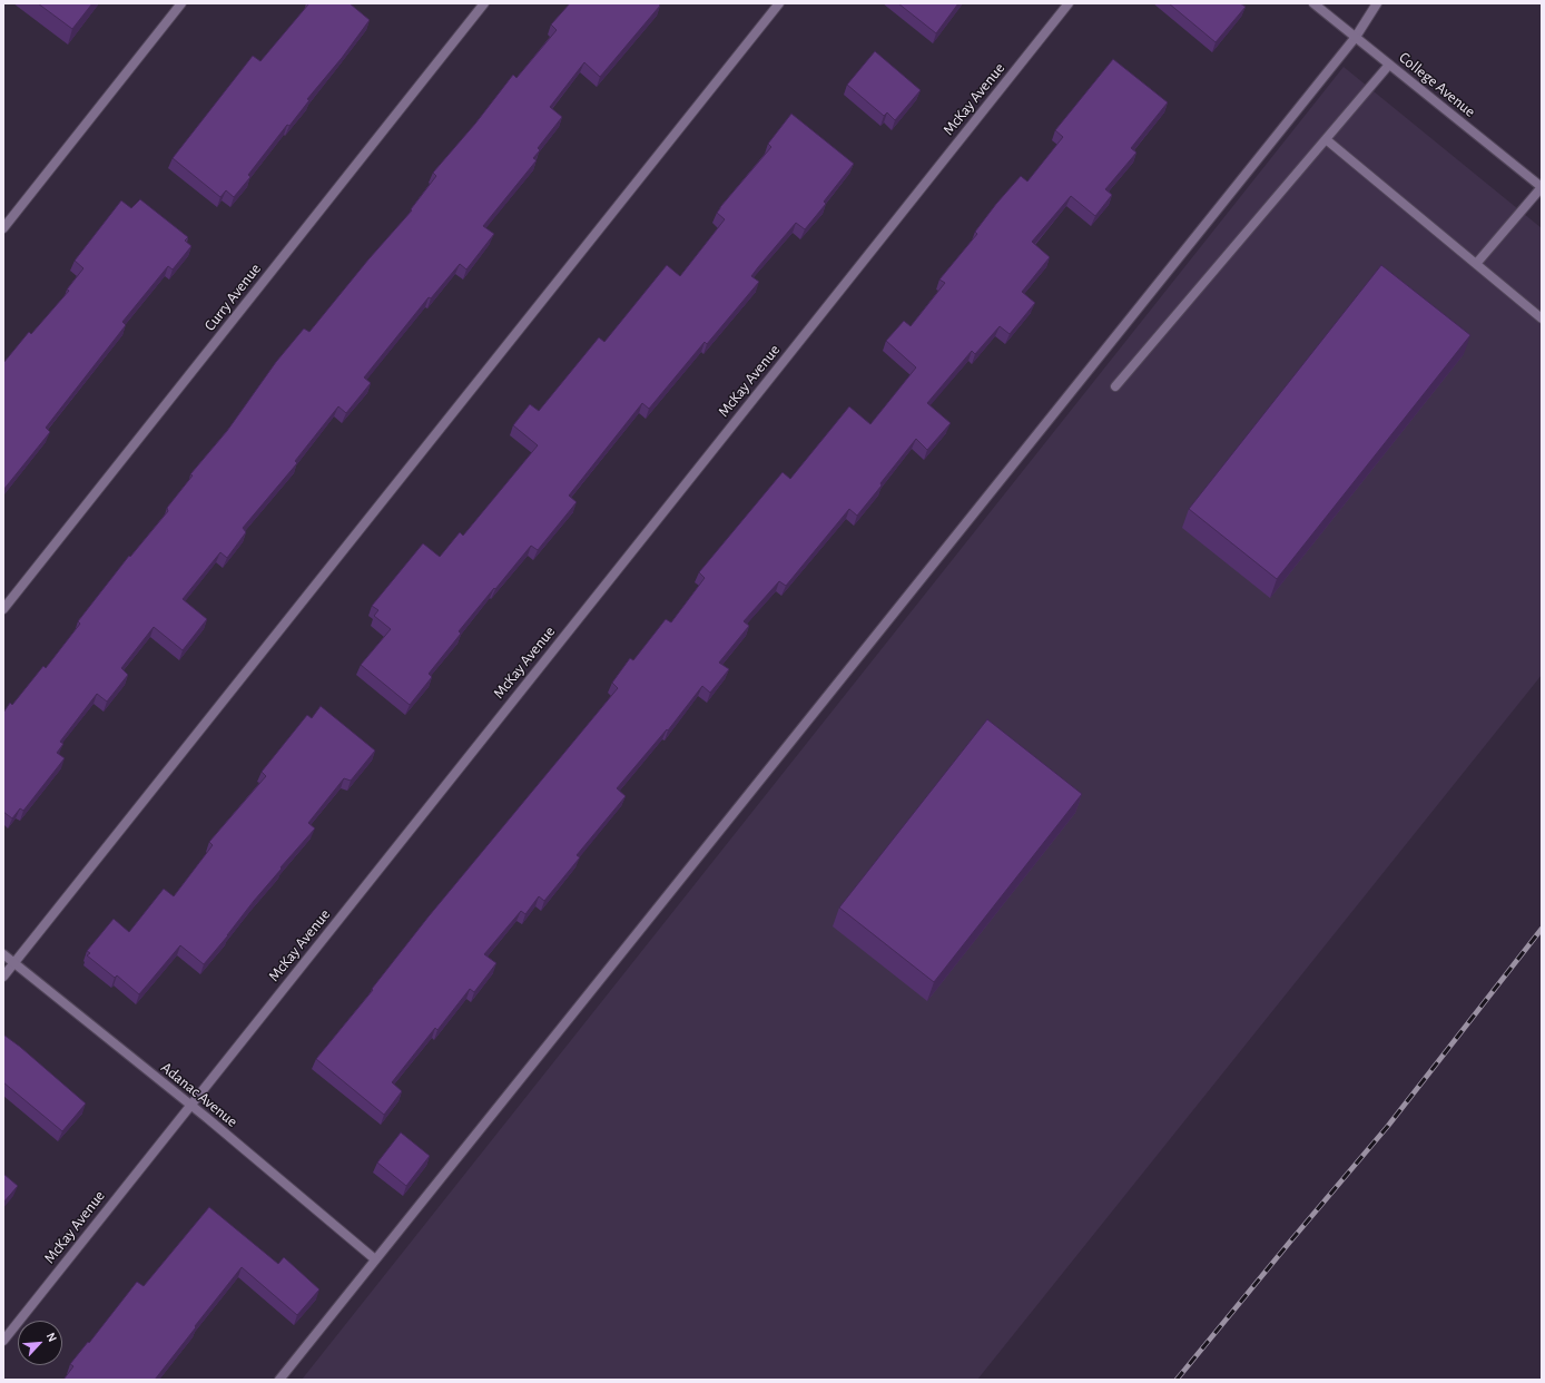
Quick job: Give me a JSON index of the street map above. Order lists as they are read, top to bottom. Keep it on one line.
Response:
{"streets":{"street":["College Avenue","McKay Avenue","Curry Avenue","Adanac Avenue"]},"crossings":[["McKay Avenue","Adanac Avenue"]],"north":"top right"}
